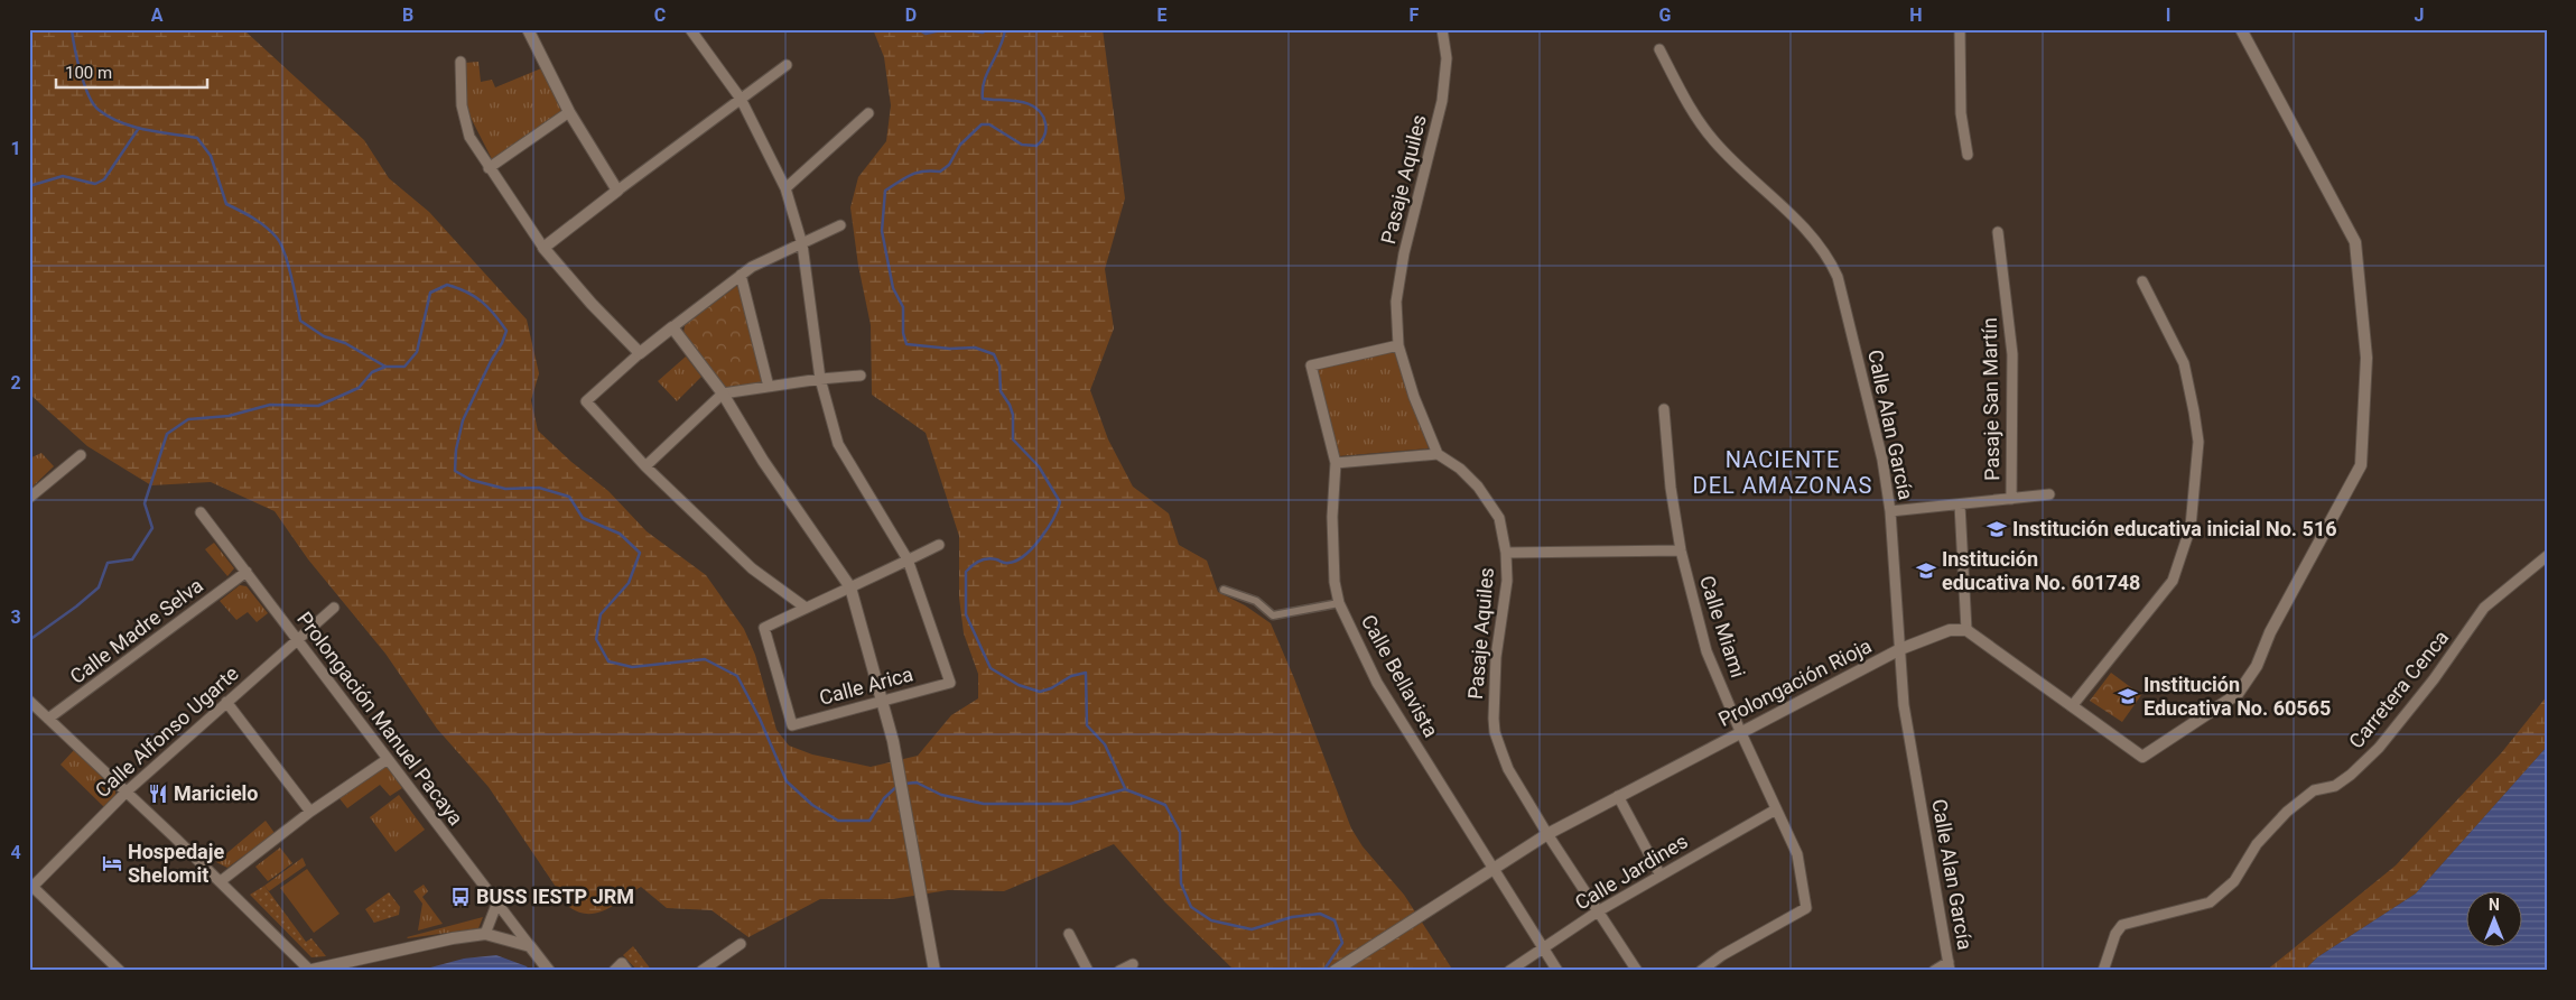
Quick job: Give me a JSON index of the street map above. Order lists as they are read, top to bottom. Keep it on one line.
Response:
{"streets":{"street":["Pasaje Aquiles","Pasaje San Martín","Calle Alan García","Calle Miami","Calle Madre Selva","Calle Bellavista","Prolongación Rioja","Calle Arica","Carretera Cenca","Prolongación Manuel Pacaya","Calle Alfonso Ugarte","Calle Jardines"]},"crossings":[["Pasaje Aquiles","Calle Bellavista"],["Pasaje Aquiles","Prolongación Rioja"],["Pasaje Aquiles","Calle Jardines"],["Calle Alan García","Prolongación Rioja"],["Calle Miami","Prolongación Rioja"],["Calle Miami","Calle Jardines"],["Calle Madre Selva","Prolongación Manuel Pacaya"],["Calle Bellavista","Prolongación Rioja"],["Calle Bellavista","Calle Jardines"],["Prolongación Manuel Pacaya","Calle Alfonso Ugarte"]],"districts":["NACIENTE DEL AMAZONAS"],"places":{"school or university":["Institución educativa inicial No. 516","Institución educativa No. 601748","Institución Educativa No. 60565"],"restaurant":["Maricielo"],"hotel":["Hospedaje Shelomit"],"bus stop":["BUSS IESTP JRM"]},"scale_bar":"100 m","north":"top","grid":{"columns":["A","B","C","D","E","F","G","H","I","J"],"rows":["1","2","3","4"]}}
